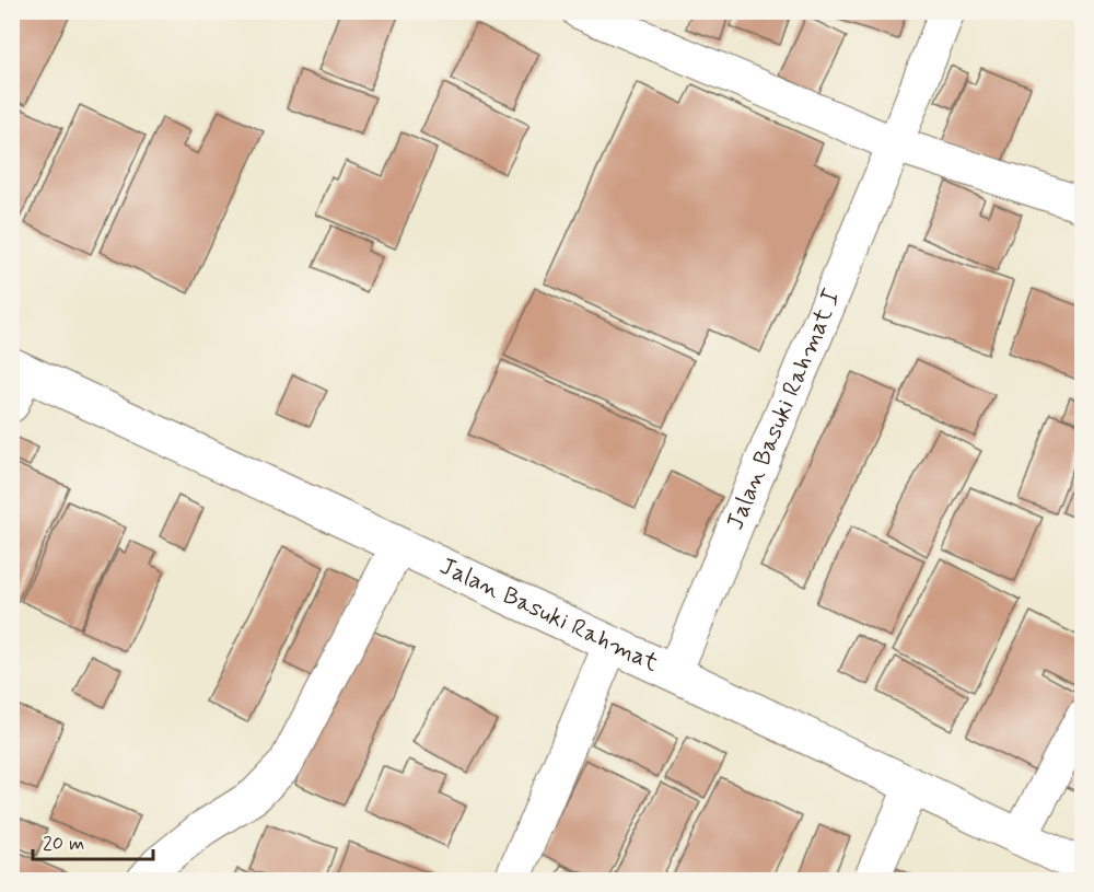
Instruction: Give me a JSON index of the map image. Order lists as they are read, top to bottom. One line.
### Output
{"streets":{"highway":["Jalan Basuki Rahmat"],"street":["Jalan Basuki Rahmat I"]},"crossings":[["Jalan Basuki Rahmat I","Jalan Basuki Rahmat"]],"scale_bar":"20 m"}
